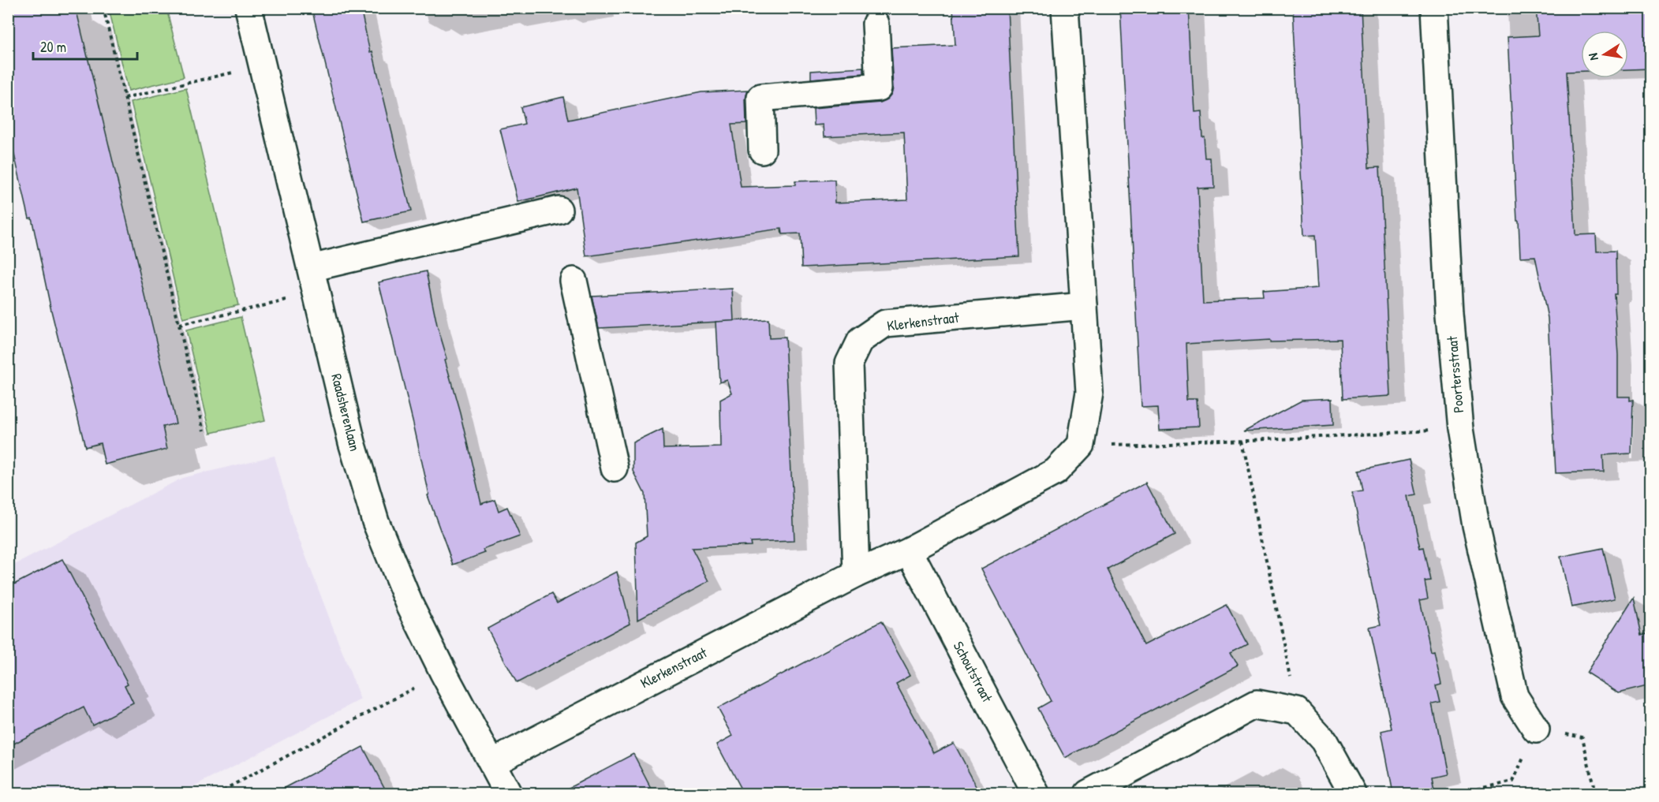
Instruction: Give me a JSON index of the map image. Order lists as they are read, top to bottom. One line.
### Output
{"streets":{"street":["Klerkenstraat","Poortersstraat","Raadsherenlaan","Schoutstraat"]},"crossings":[["Klerkenstraat","Raadsherenlaan"],["Klerkenstraat","Schoutstraat"]],"scale_bar":"20 m","north":"left"}
